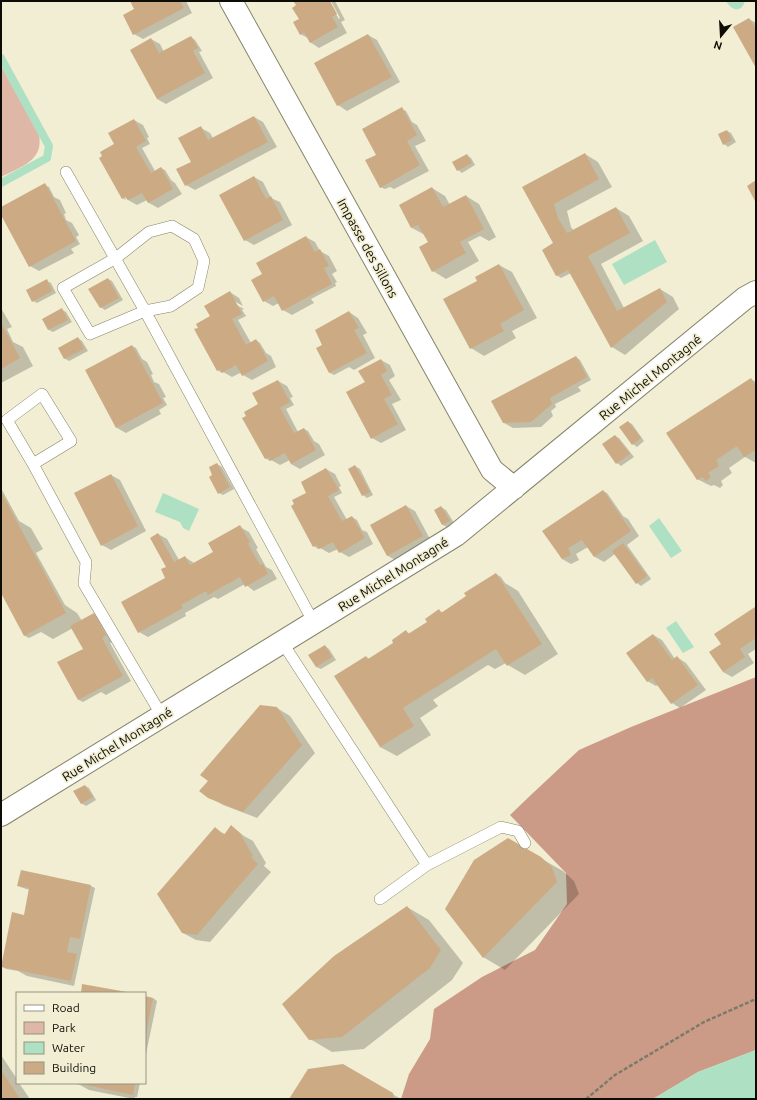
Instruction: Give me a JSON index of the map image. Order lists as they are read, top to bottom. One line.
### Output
{"streets":{"street":["Impasse des Sillons","Rue Michel Montagné"]},"crossings":[["Impasse des Sillons","Rue Michel Montagné"]],"legend":["Road","Park","Water","Building"],"north":"bottom"}
